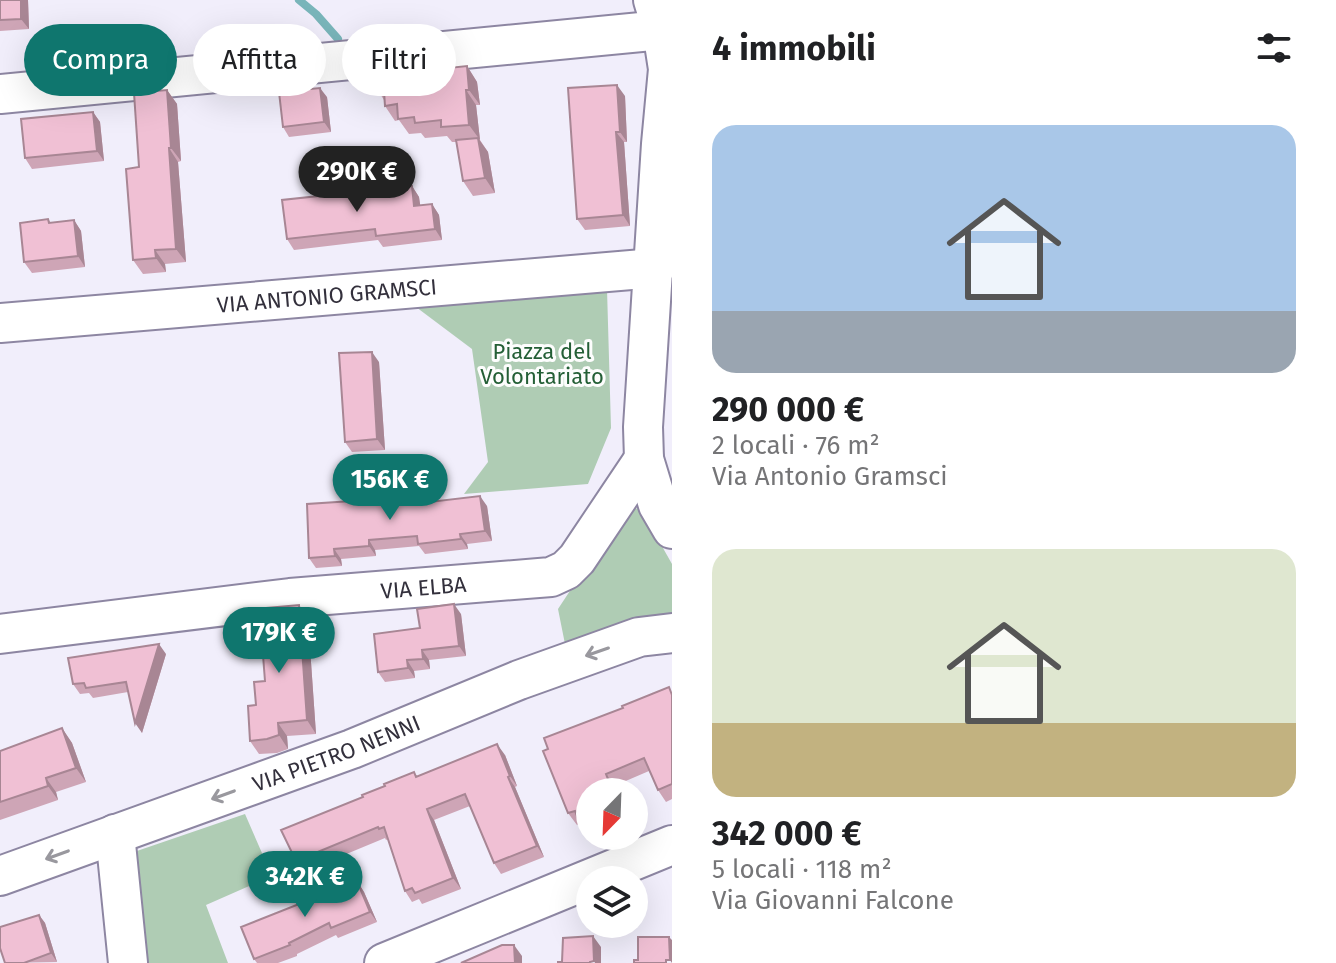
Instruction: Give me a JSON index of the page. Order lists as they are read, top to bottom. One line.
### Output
{"streets":{"street":["VIA ANTONIO GRAMSCI","VIA ELBA","VIA PIETRO NENNI"]},"parks":["Piazza del Volontariato"],"north":"bottom left","page":{"heading":"4 immobili","chip":["Compra","Affitta","Filtri"],"list":[{"name":"290 000 €","note":"2 locali · 76 m² · Via Antonio Gramsci"},{"name":"342 000 €","note":"5 locali · 118 m² · Via Giovanni Falcone"}],"price":["290K €","156K €","179K €","342K €"]}}
